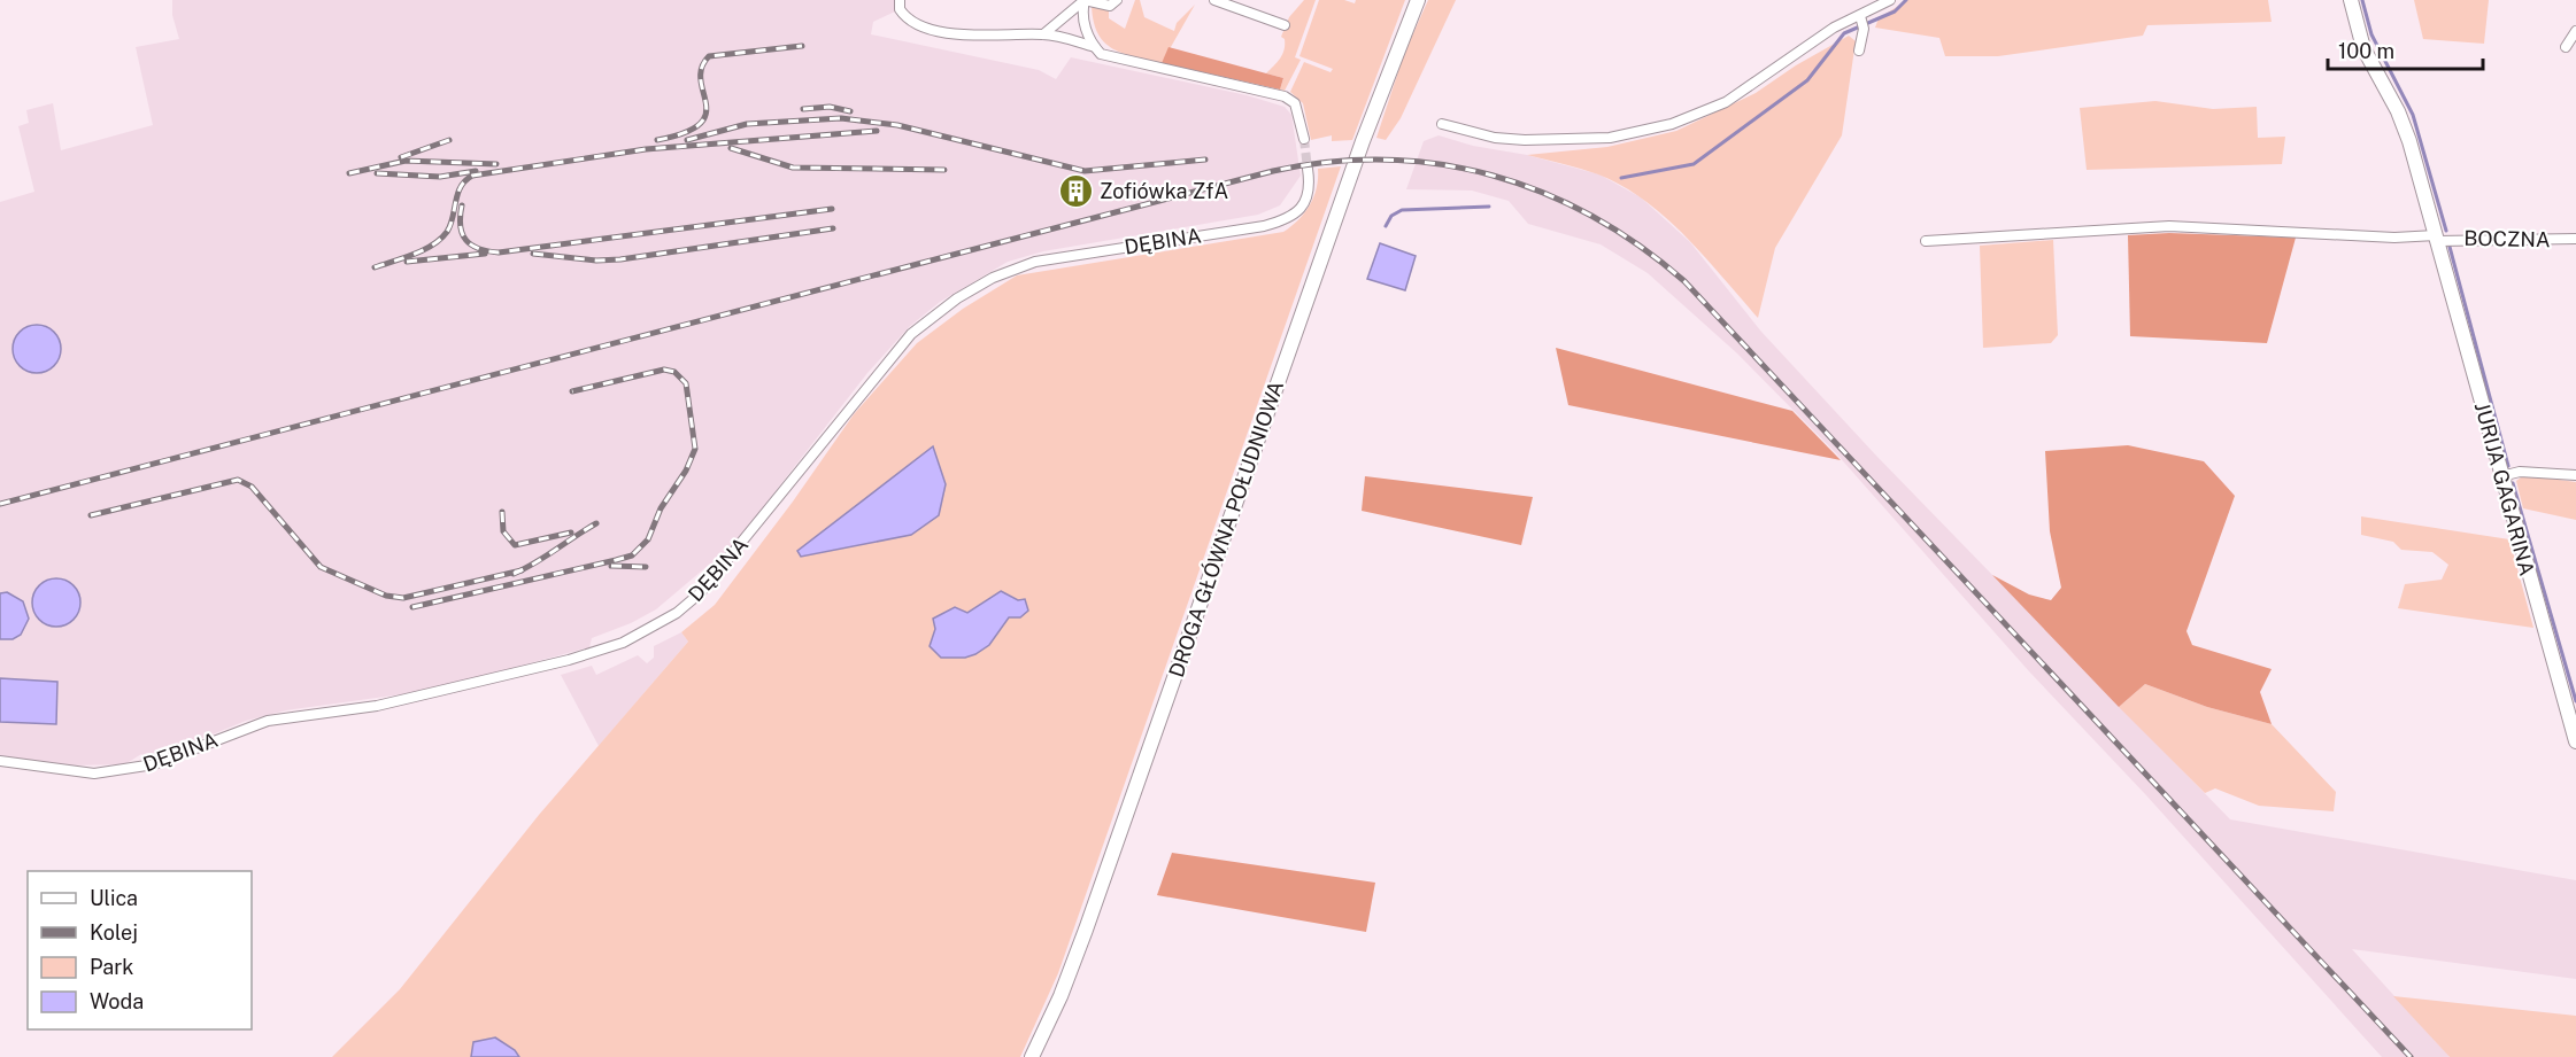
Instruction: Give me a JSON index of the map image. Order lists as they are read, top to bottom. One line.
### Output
{"streets":{"main road":["JURIJA GAGARINA","DROGA GŁÓWNA POŁUDNIOWA"],"street":["BOCZNA","DĘBINA"]},"crossings":[["BOCZNA","JURIJA GAGARINA"]],"places":{"building":["Zofiówka ZfA"]},"legend":["Ulica","Kolej","Park","Woda"],"scale_bar":"100 m"}
